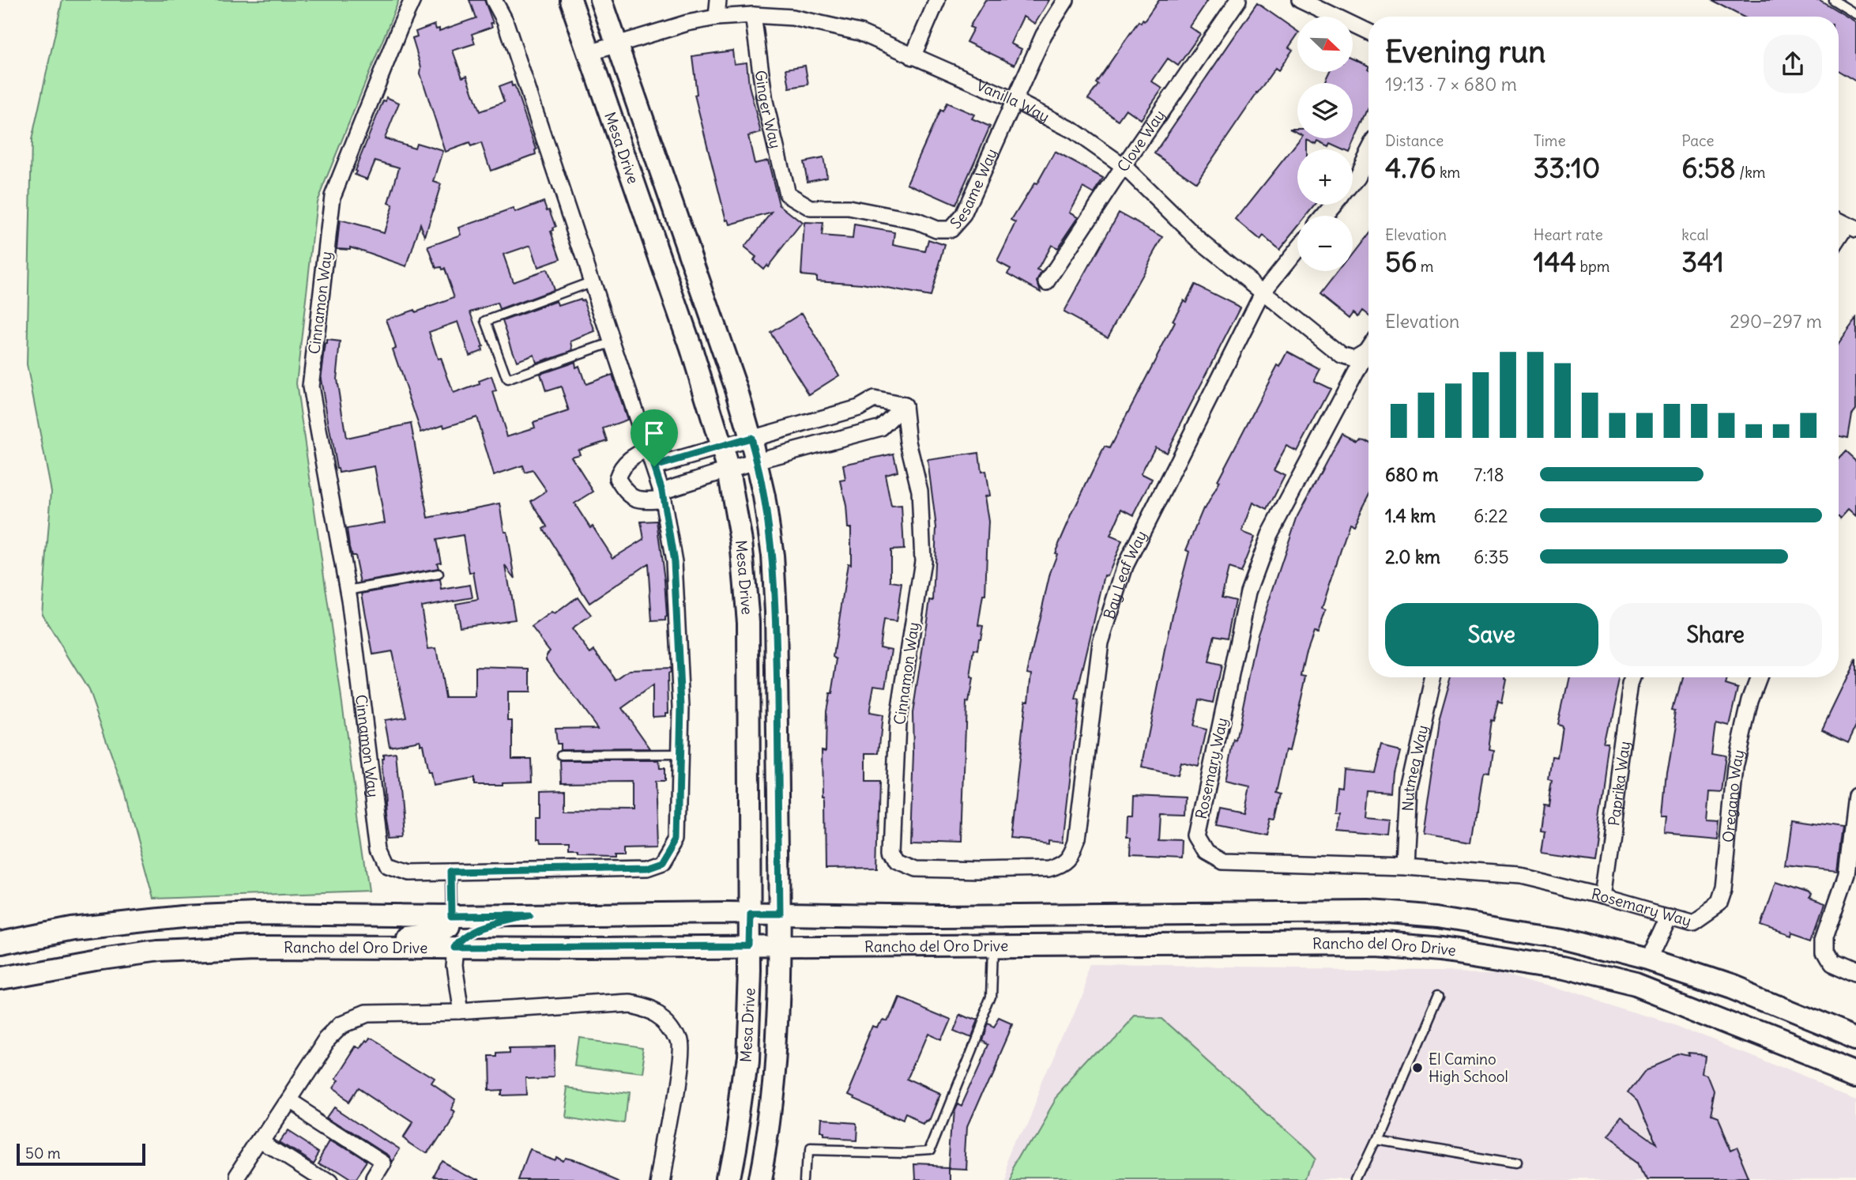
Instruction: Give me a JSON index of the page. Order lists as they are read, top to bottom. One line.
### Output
{"streets":{"main road":["Mesa Drive","Rancho del Oro Drive"],"street":["Vanilla Way","Ginger Way","Clove Way","Sesame Way","Cinnamon Way","Bay Leaf Way","Rosemary Way","Nutmeg Way","Paprika Way","Oregano Way"]},"crossings":[["Vanilla Way","Ginger Way"],["Vanilla Way","Clove Way"],["Vanilla Way","Mesa Drive"],["Vanilla Way","Sesame Way"],["Vanilla Way","Bay Leaf Way"],["Vanilla Way","Rosemary Way"],["Ginger Way","Sesame Way"],["Mesa Drive","Rancho del Oro Drive"],["Cinnamon Way","Bay Leaf Way"],["Rosemary Way","Nutmeg Way"],["Rosemary Way","Paprika Way"],["Rosemary Way","Oregano Way"]],"places":["El Camino High School"],"scale_bar":"50 m","north":"bottom right","page":{"map_buttons":["+","−"],"heading":["Evening run","19:13 · 7 × 680 m"],"stats":[["Distance","4.76 km"],["Time","33:10"],["Pace","6:58 /km"],["Elevation","56 m"],["Heart rate","144 bpm"],["kcal","341"]],"chart":["Elevation","290–297 m"],"list":[{"name":"680 m","note":"7:18"},{"name":"1.4 km","note":"6:22"},{"name":"2.0 km","note":"6:35"}],"buttons":["Save","Share"],"scale":"50 m"}}
